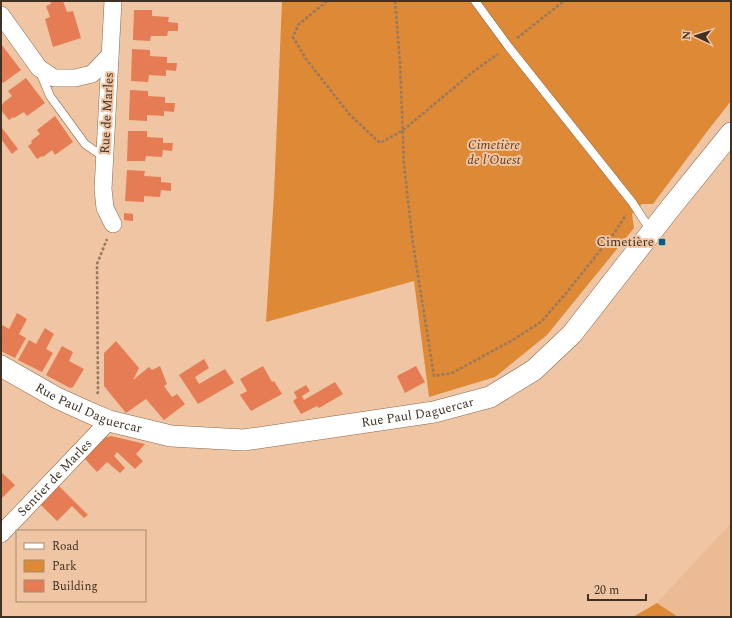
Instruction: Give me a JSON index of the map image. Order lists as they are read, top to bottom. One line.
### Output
{"streets":{"street":["Rue de Marles","Rue Paul Daguercar","Sentier de Marles"]},"crossings":[["Rue Paul Daguercar","Sentier de Marles"]],"parks":["Cimetière de l'Ouest"],"places":{"transit":["Cimetière"]},"legend":["Road","Park","Building"],"scale_bar":"20 m","north":"left"}
